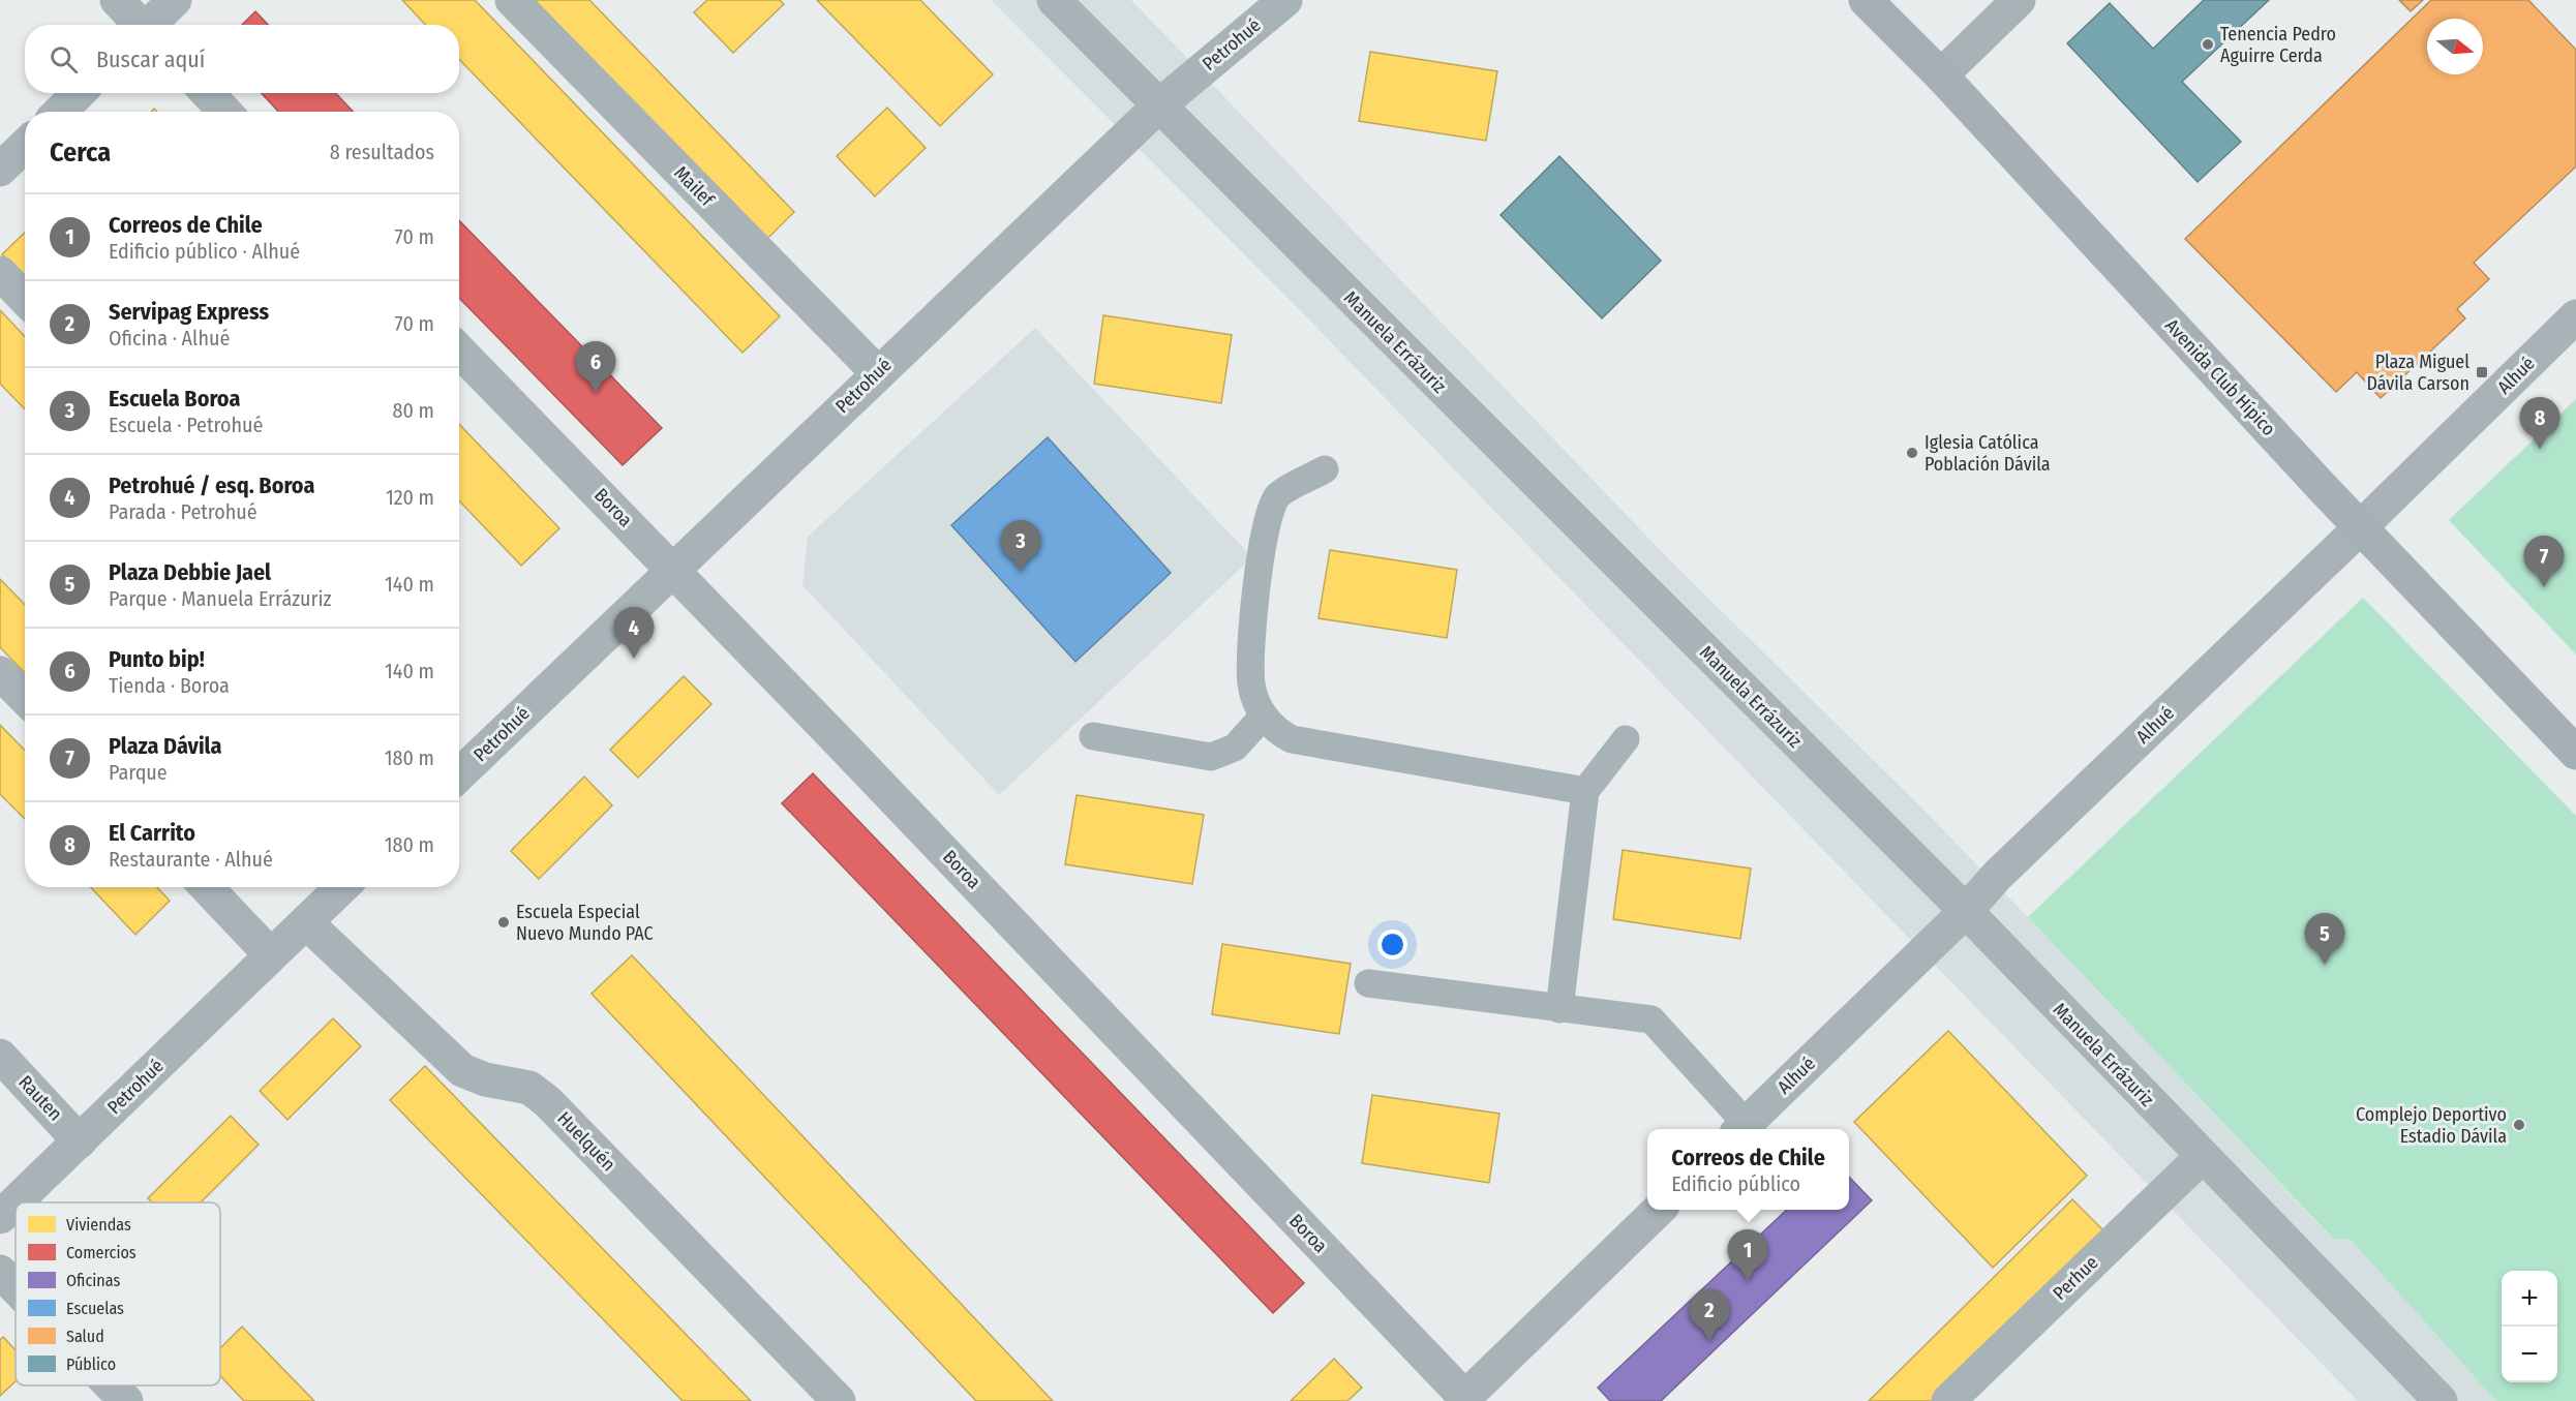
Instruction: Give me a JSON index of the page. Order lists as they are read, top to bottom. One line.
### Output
{"streets":{"street":["Petrohué","Mailef","Manuela Errázuriz","Alhué","Avenida Club Hípico","Boroa","Rauten","Huelquén","Perhue"]},"crossings":[["Petrohué","Mailef"],["Petrohué","Manuela Errázuriz"],["Petrohué","Boroa"],["Petrohué","Rauten"],["Petrohué","Huelquén"],["Manuela Errázuriz","Alhué"],["Manuela Errázuriz","Perhue"],["Alhué","Avenida Club Hípico"]],"places":{"other":["Tenencia Pedro Aguirre Cerda","Iglesia Católica Población Dávila","Escuela Especial Nuevo Mundo PAC","Complejo Deportivo Estadio Dávila"],"transit":["Plaza Miguel Dávila Carson"]},"legend":["Viviendas","Comercios","Oficinas","Escuelas","Salud","Público"],"north":"right","page":{"search":"Buscar aquí","heading":["Cerca","8 resultados"],"list":[{"mark":"1","name":"Correos de Chile","note":"Edificio público · Alhué","value":"70 m"},{"mark":"2","name":"Servipag Express","note":"Oficina · Alhué","value":"70 m"},{"mark":"3","name":"Escuela Boroa","note":"Escuela · Petrohué","value":"80 m"},{"mark":"4","name":"Petrohué / esq. Boroa","note":"Parada · Petrohué","value":"120 m"},{"mark":"5","name":"Plaza Debbie Jael","note":"Parque · Manuela Errázuriz","value":"140 m"},{"mark":"6","name":"Punto bip!","note":"Tienda · Boroa","value":"140 m"},{"mark":"7","name":"Plaza Dávila","note":"Parque","value":"180 m"},{"mark":"8","name":"El Carrito","note":"Restaurante · Alhué","value":"180 m"}],"pins":["6","8","3","7","4","5","1","2"],"popup":["Correos de Chile","Edificio público"],"map_buttons":["+","−"]}}
